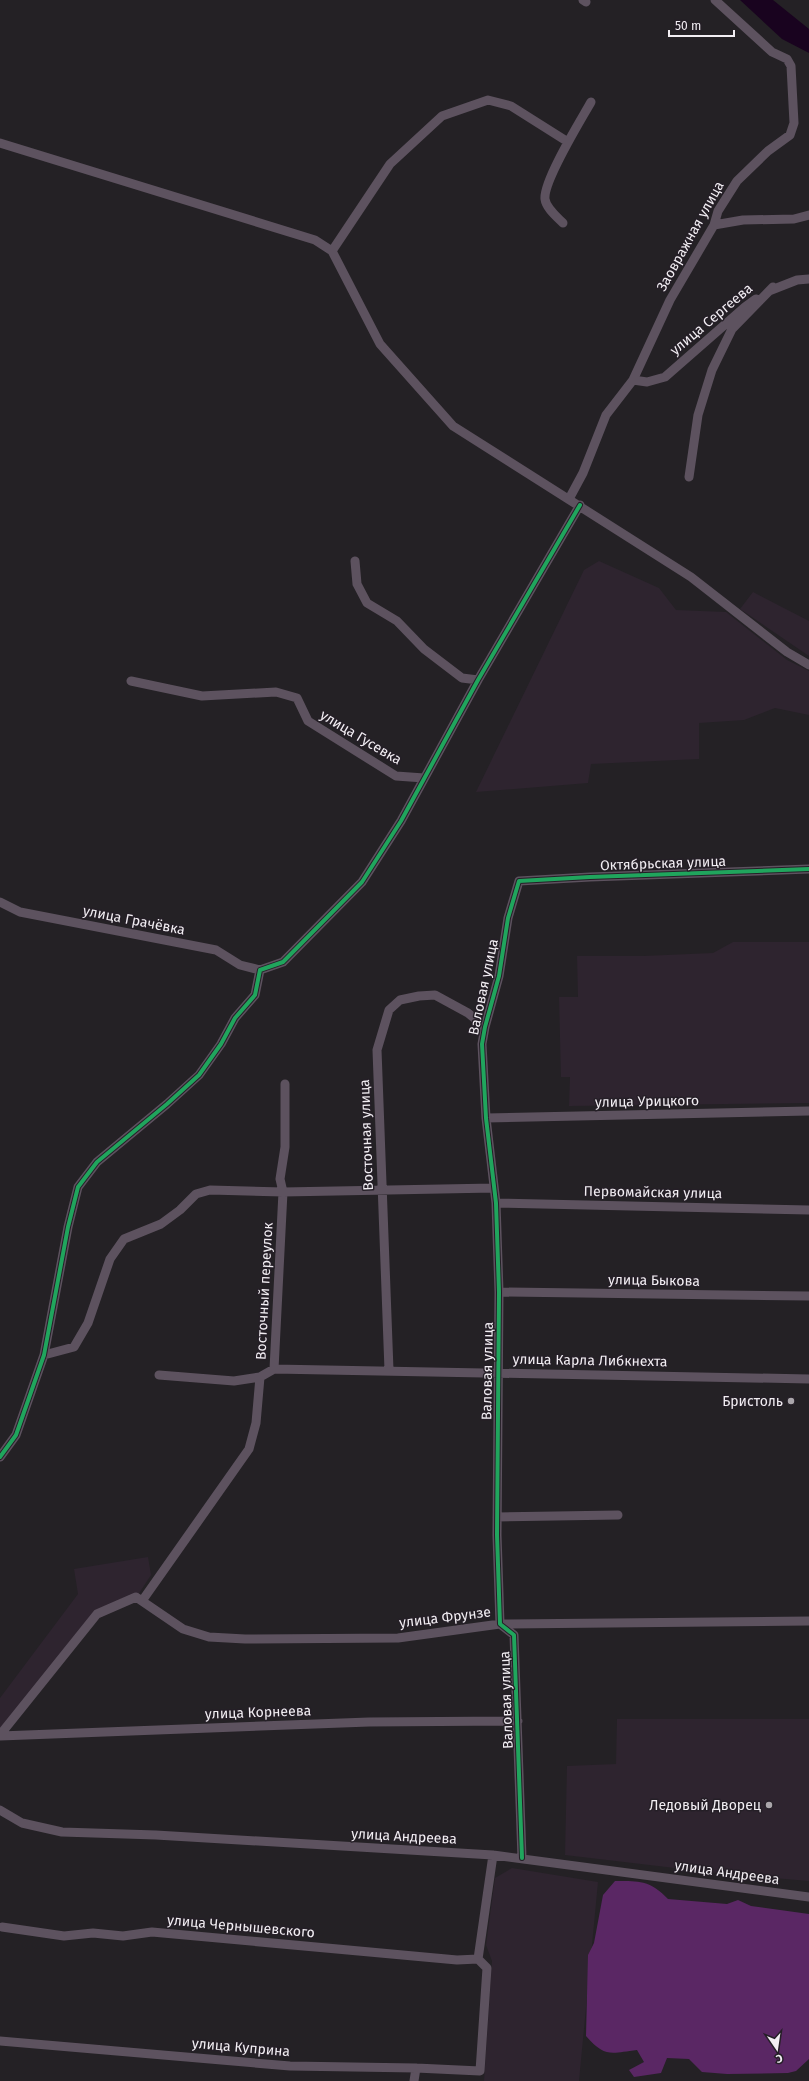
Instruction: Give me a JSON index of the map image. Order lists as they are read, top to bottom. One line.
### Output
{"streets":{"street":["Заовражная улица","улица Сергеева","улица Гусевка","Октябрьская улица","улица Грачёвка","Валовая улица","улица Урицкого","Восточная улица","Первомайская улица","улица Быкова","Восточный переулок","улица Карла Либкнехта","улица Фрунзе","улица Корнеева","улица Андреева","улица Чернышевского","улица Куприна"]},"crossings":[["Заовражная улица","улица Сергеева"],["Октябрьская улица","Валовая улица"],["Валовая улица","улица Урицкого"],["Валовая улица","Восточная улица"],["Валовая улица","Первомайская улица"],["Валовая улица","улица Быкова"],["Валовая улица","улица Карла Либкнехта"],["Валовая улица","улица Фрунзе"],["Валовая улица","улица Корнеева"],["Валовая улица","улица Андреева"],["Восточная улица","улица Карла Либкнехта"],["Восточный переулок","улица Карла Либкнехта"],["Восточный переулок","улица Фрунзе"],["улица Чернышевского","улица Куприна"]],"places":["Бристоль","Ледовый Дворец"],"scale_bar":"50 m","north":"bottom"}
